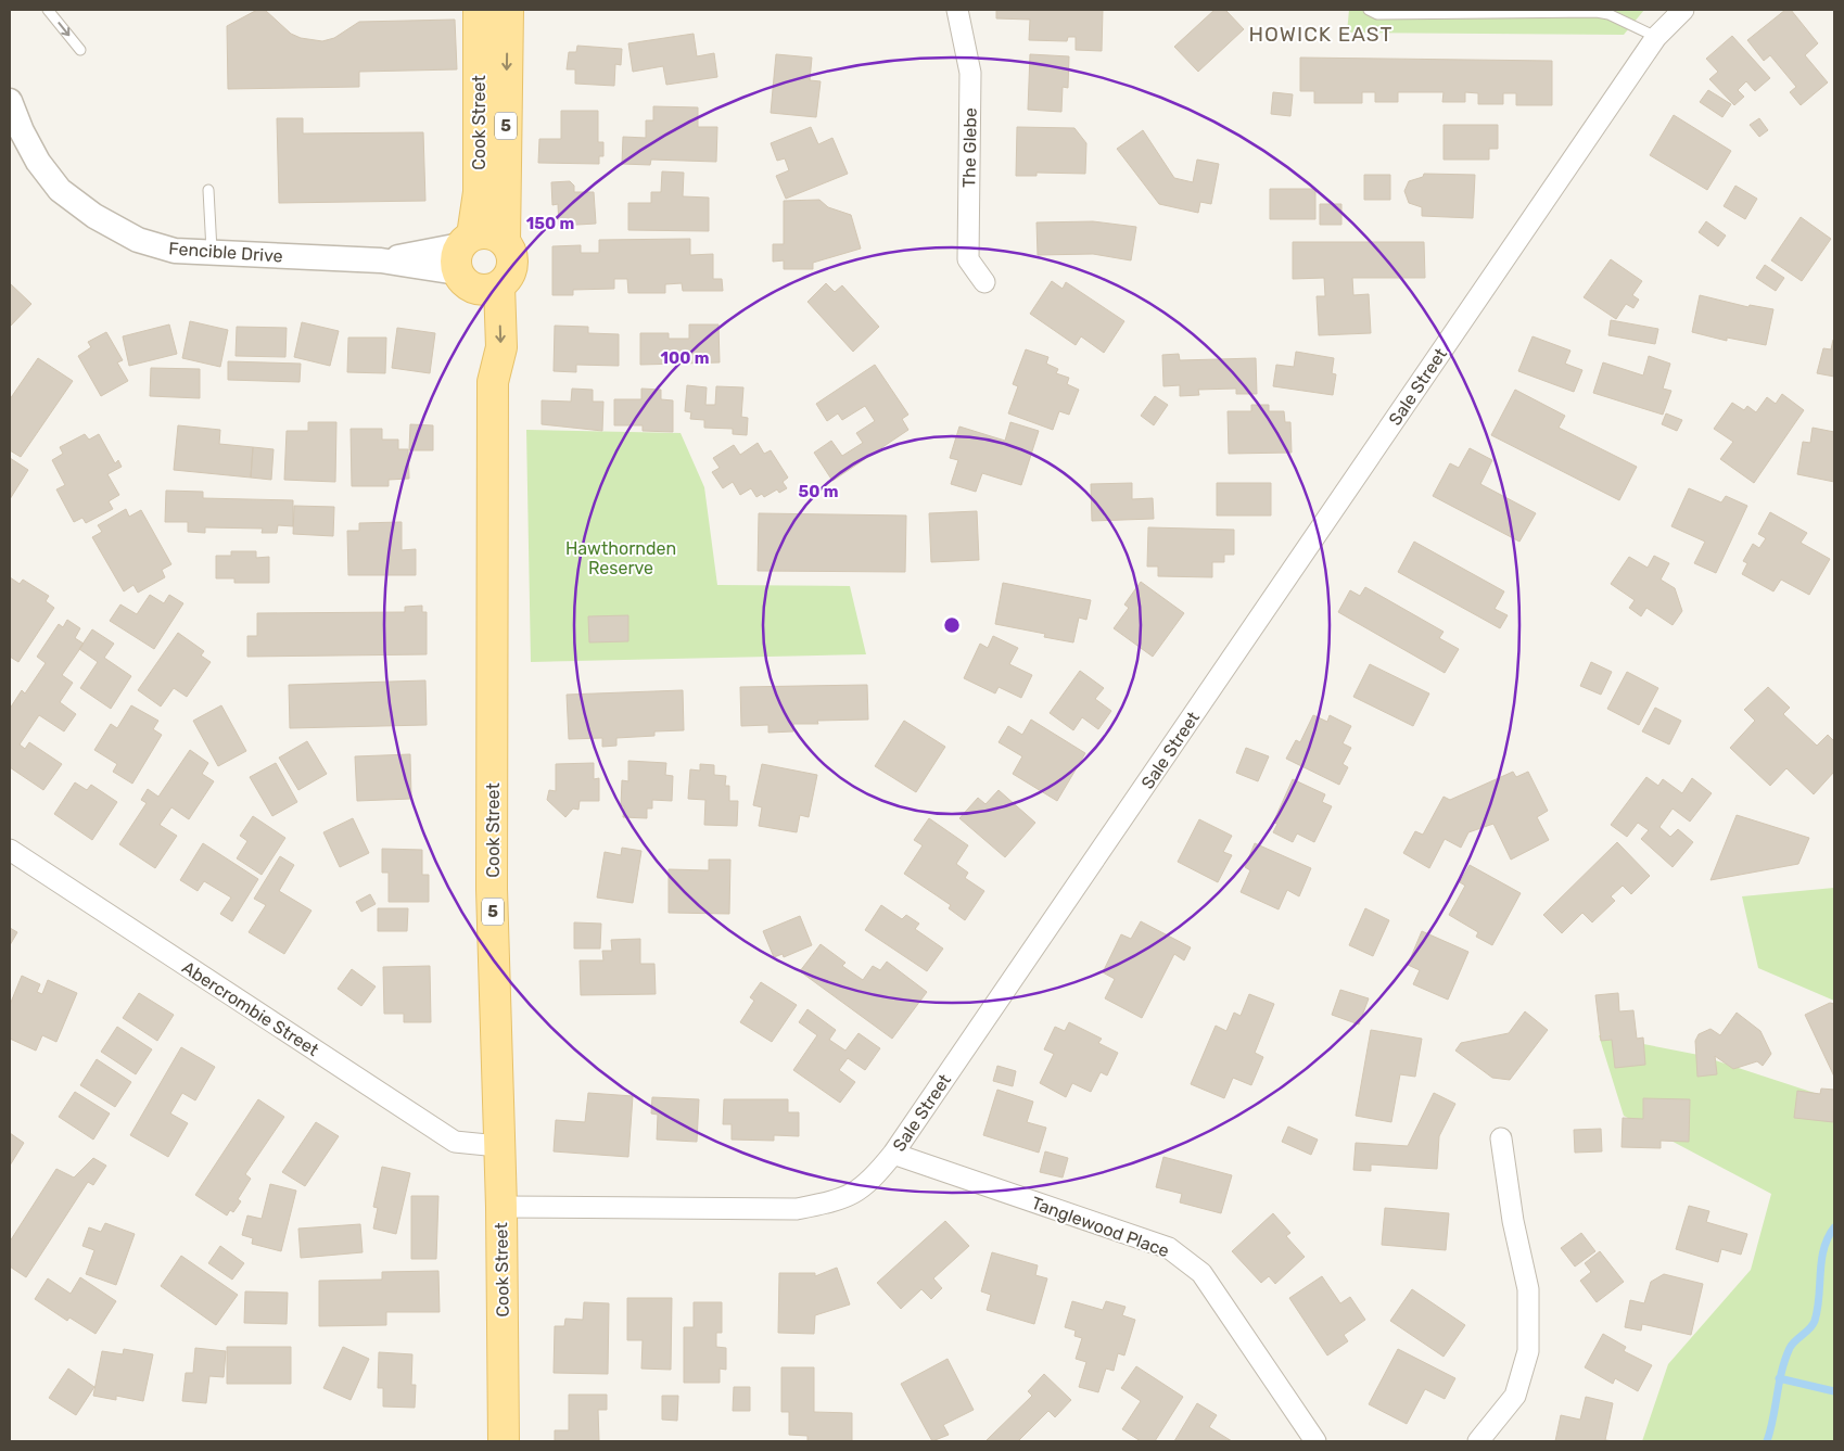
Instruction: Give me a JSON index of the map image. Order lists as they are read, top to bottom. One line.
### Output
{"streets":{"main road":["Cook Street","5"],"street":["The Glebe","Fencible Drive","Sale Street","Abercrombie Street","Tanglewood Place"]},"crossings":[["Cook Street","5"],["Cook Street","Fencible Drive"],["Cook Street","Sale Street"],["Cook Street","Abercrombie Street"],["5","Fencible Drive"],["Sale Street","Tanglewood Place"]],"districts":["HOWICK EAST"],"parks":["Hawthornden Reserve"],"rings":["150 m","100 m","50 m"]}
